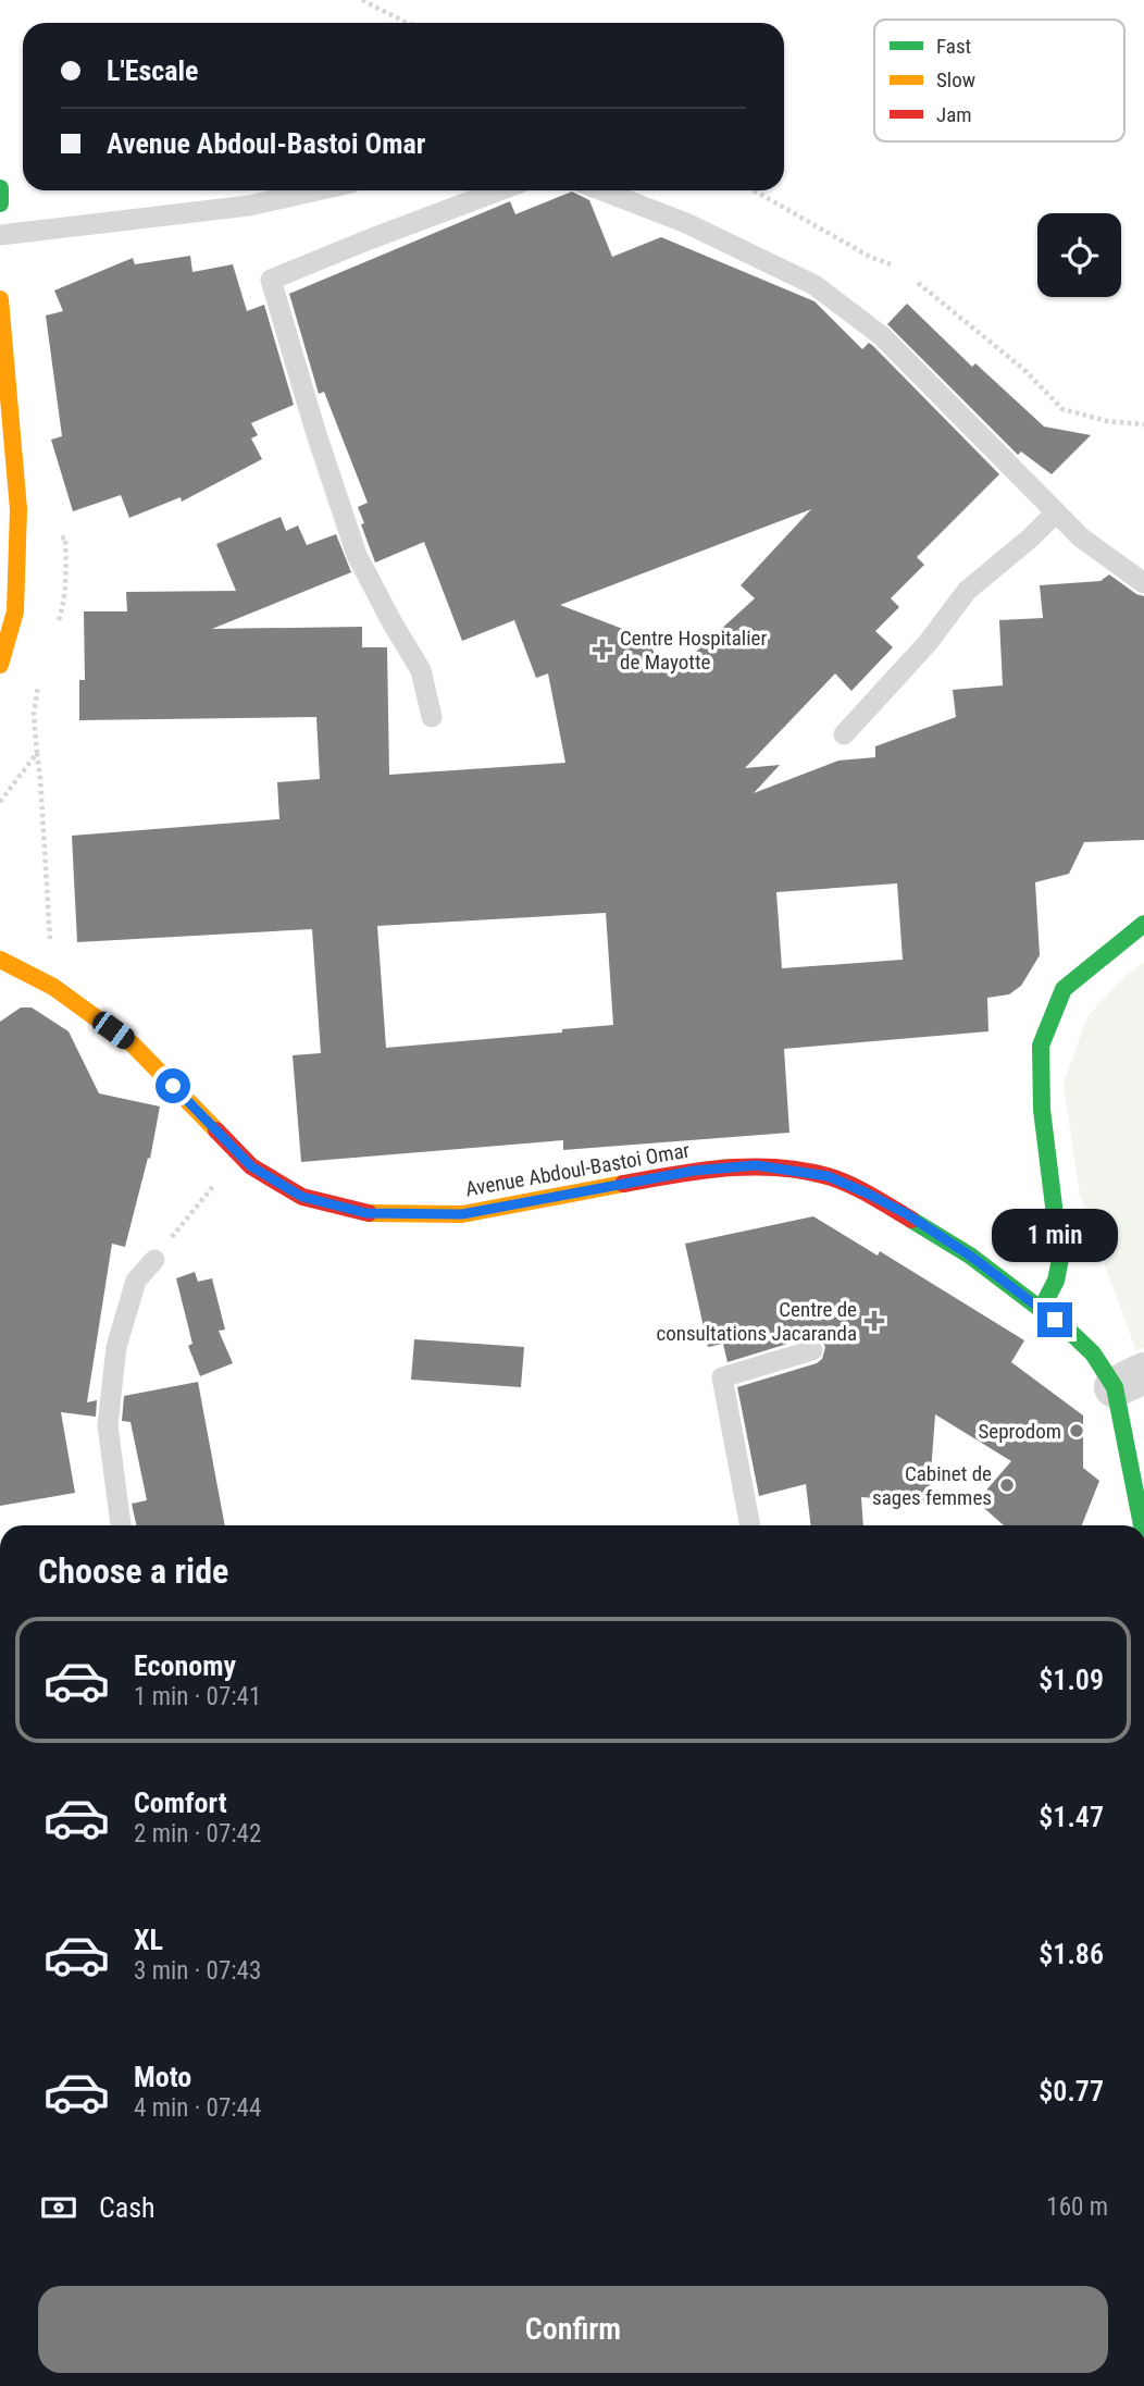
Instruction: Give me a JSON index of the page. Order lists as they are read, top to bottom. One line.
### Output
{"streets":{"street":["Avenue Abdoul-Bastoi Omar"]},"places":{"health":["Centre Hospitalier de Mayotte","Centre de consultations Jacaranda"],"other":["Seprodom","Cabinet de sages femmes"]},"legend":["Fast","Slow","Jam"],"page":{"banner":["L'Escale","Avenue Abdoul-Bastoi Omar"],"bubble":"1 min","heading":"Choose a ride","list":[{"name":"Economy","note":"1 min · 07:41","value":"$1.09"},{"name":"Comfort","note":"2 min · 07:42","value":"$1.47"},{"name":"XL","note":"3 min · 07:43","value":"$1.86"},{"name":"Moto","note":"4 min · 07:44","value":"$0.77"}],"pay":["Cash","160 m"],"buttons":"Confirm"}}
